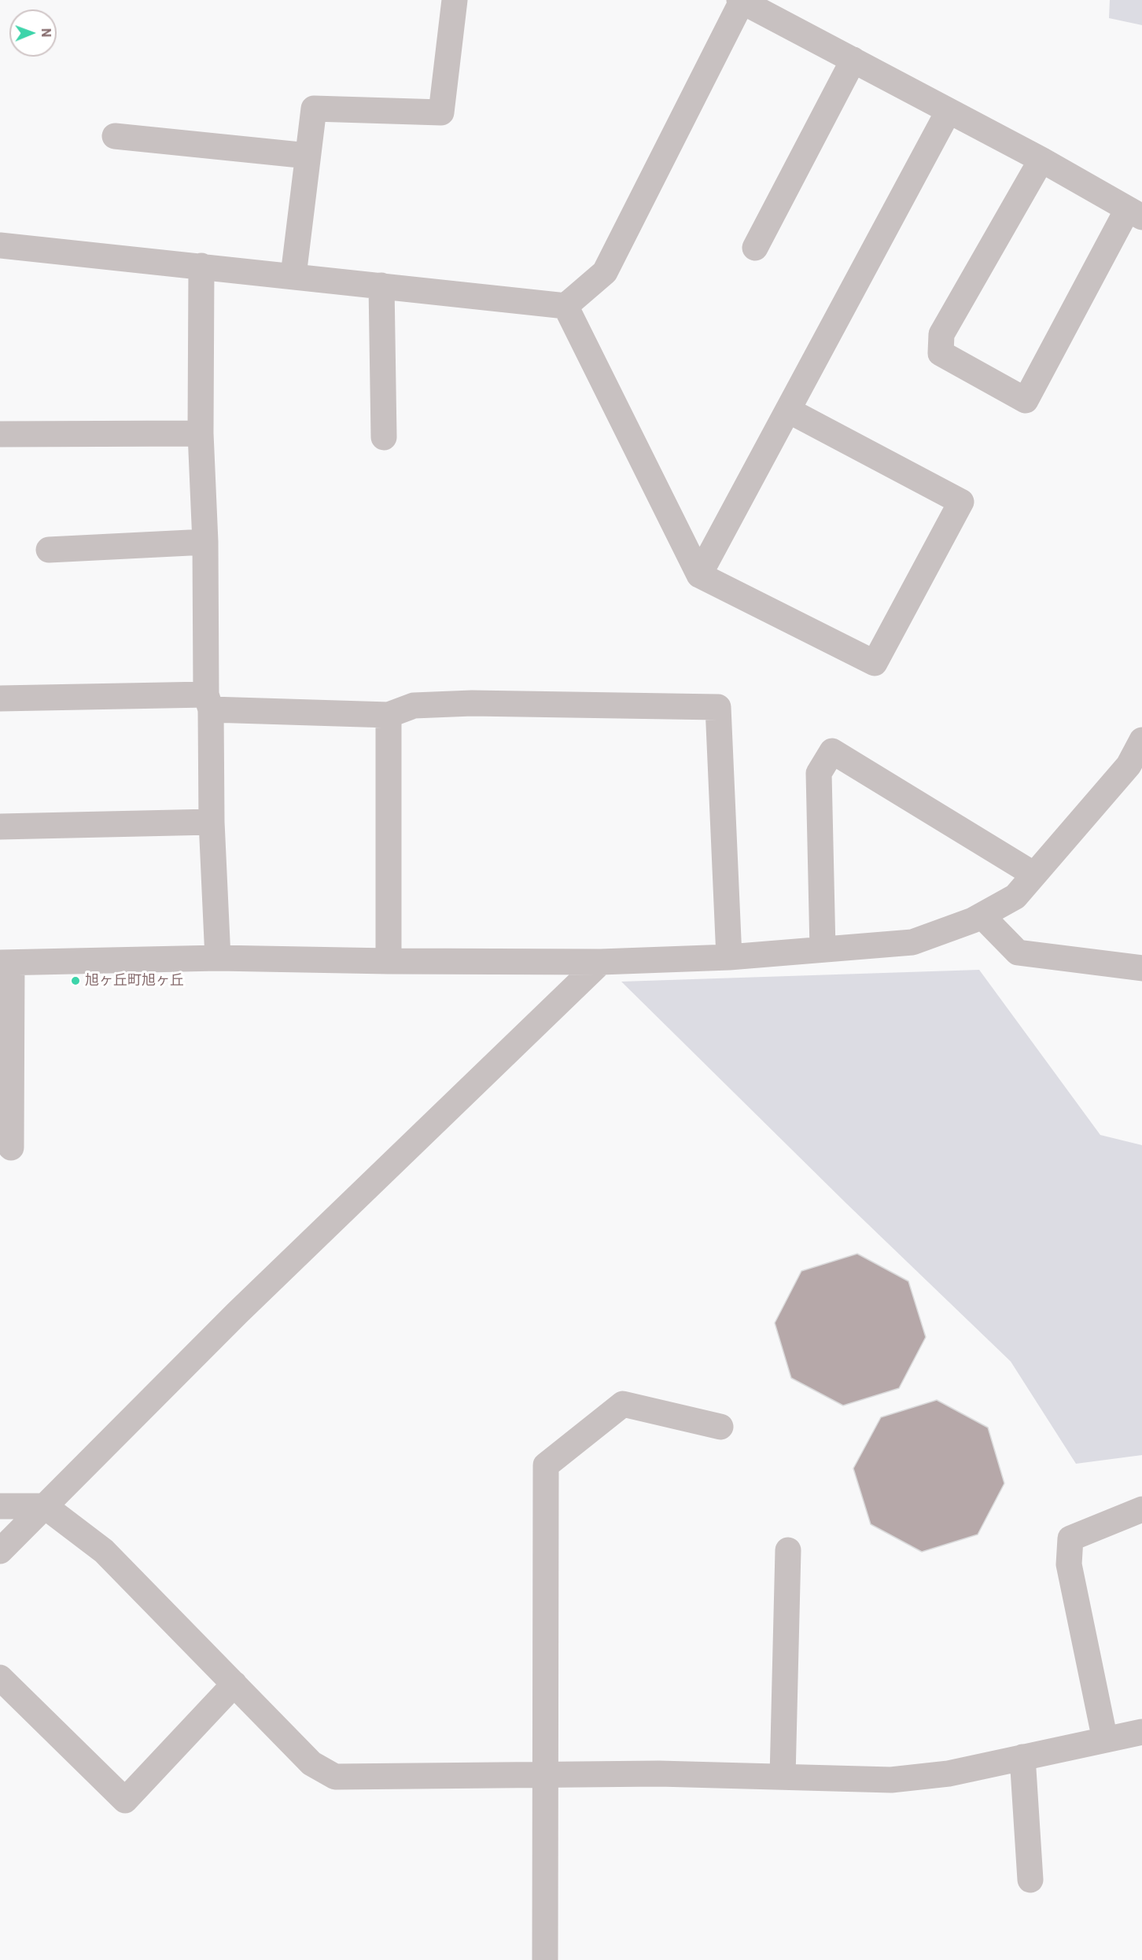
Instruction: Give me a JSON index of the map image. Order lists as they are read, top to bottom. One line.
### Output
{"places":["旭ヶ丘町旭ヶ丘"],"north":"right"}
